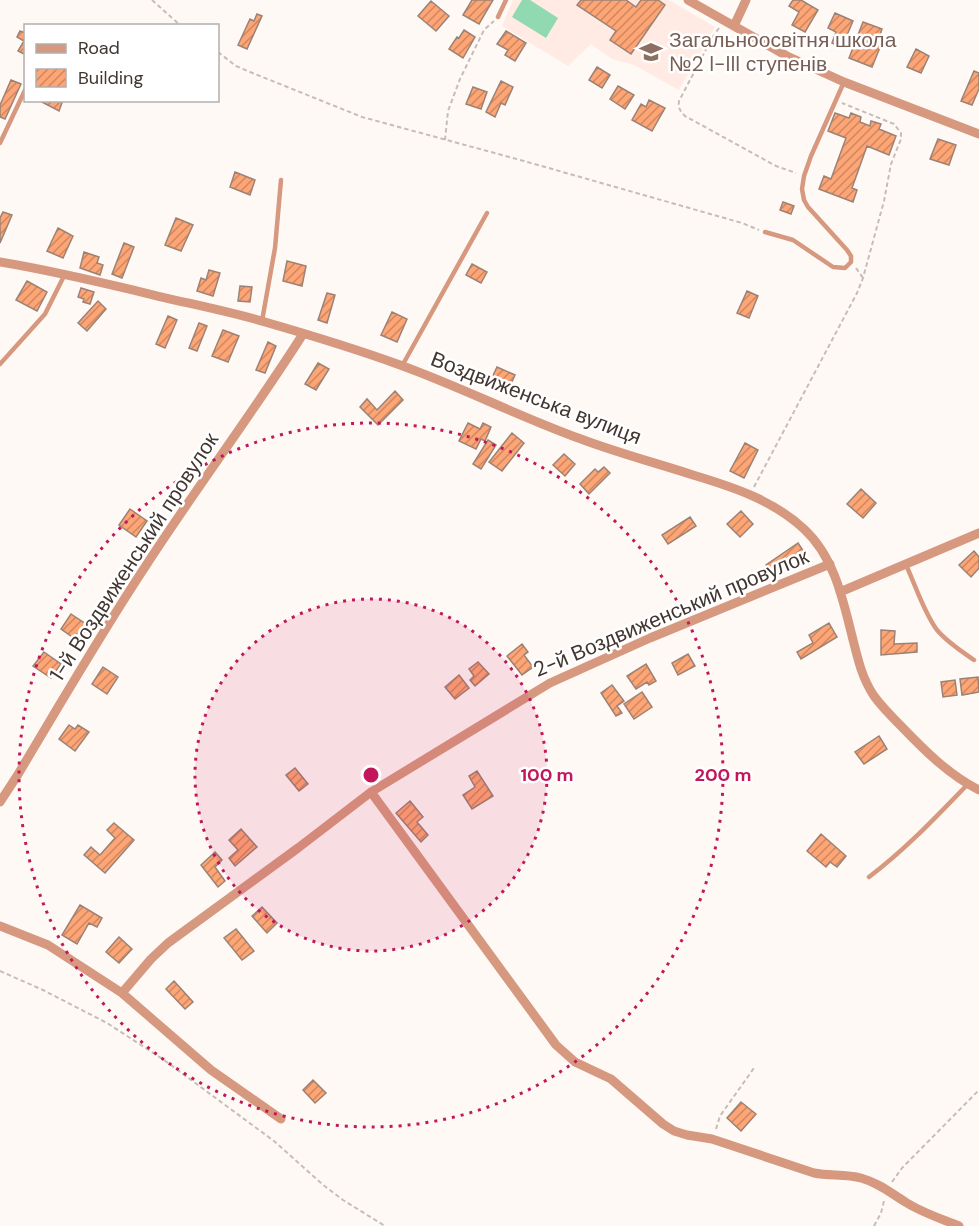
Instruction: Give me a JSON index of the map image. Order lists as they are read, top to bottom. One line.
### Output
{"streets":{"street":["Воздвиженська вулиця","1-й Воздвиженський провулок","2-й Воздвиженський провулок"]},"crossings":[["Воздвиженська вулиця","1-й Воздвиженський провулок"],["Воздвиженська вулиця","2-й Воздвиженський провулок"]],"places":{"school or university":["Загальноосвітня школа №2 I-III ступенів"]},"legend":["Road","Building"],"rings":["100 m","200 m"]}
